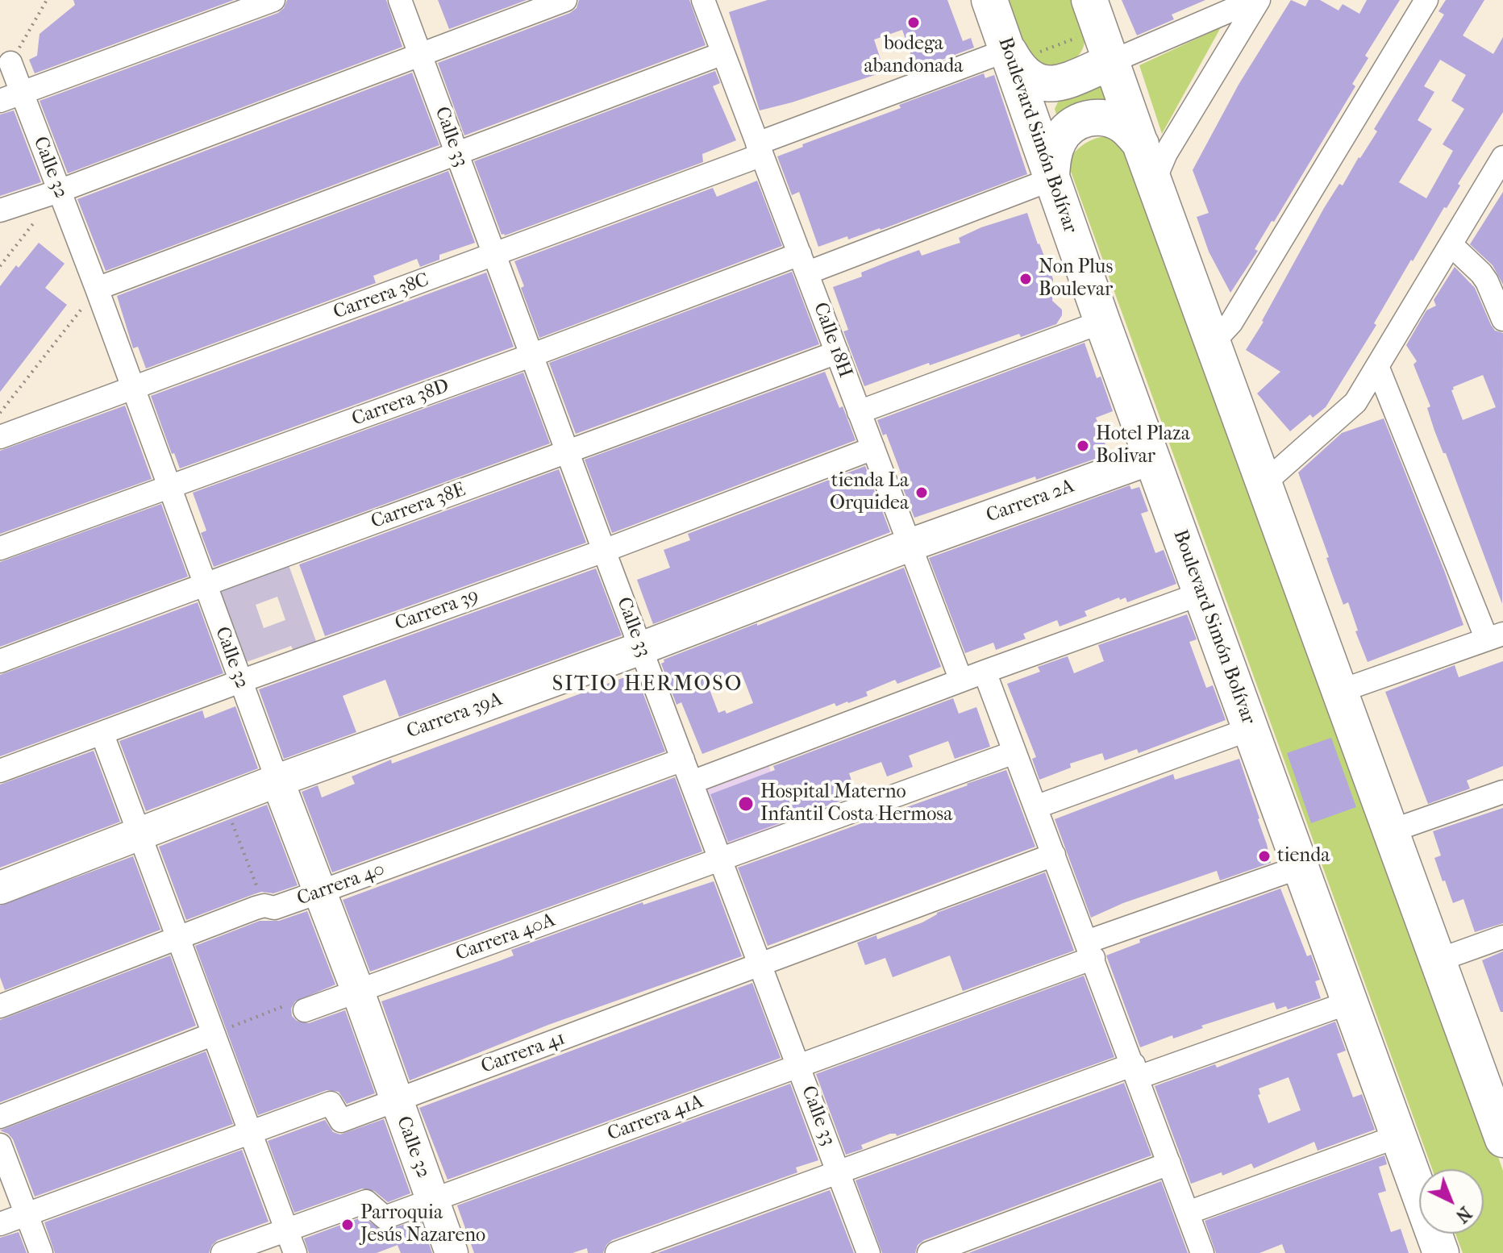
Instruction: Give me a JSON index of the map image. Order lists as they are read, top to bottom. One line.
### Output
{"streets":{"highway":["Boulevard Simón Bolívar"],"street":["Calle 33","Calle 32","Carrera 38C","Calle 18H","Carrera 38D","Carrera 2A","Carrera 38E","Carrera 39","Carrera 39A","Carrera 40","Carrera 40A","Carrera 41","Carrera 41A"]},"crossings":[["Boulevard Simón Bolívar","Carrera 38C"],["Boulevard Simón Bolívar","Carrera 38D"],["Boulevard Simón Bolívar","Carrera 2A"],["Boulevard Simón Bolívar","Carrera 41A"],["Calle 33","Carrera 38C"],["Calle 33","Carrera 38D"],["Calle 33","Carrera 38E"],["Calle 33","Carrera 39"],["Calle 33","Carrera 39A"],["Calle 33","Carrera 40"],["Calle 33","Carrera 40A"],["Calle 33","Carrera 41"],["Calle 33","Carrera 41A"],["Calle 32","Carrera 38C"],["Calle 32","Carrera 38D"],["Calle 32","Carrera 38E"],["Calle 32","Carrera 39"],["Calle 32","Carrera 39A"],["Calle 32","Carrera 40"],["Calle 32","Carrera 40A"],["Calle 32","Carrera 41"],["Calle 32","Carrera 41A"],["Carrera 38C","Calle 18H"],["Calle 18H","Carrera 38D"],["Calle 18H","Carrera 2A"],["Calle 18H","Carrera 38E"],["Calle 18H","Carrera 39"],["Calle 18H","Carrera 39A"],["Carrera 2A","Carrera 39A"]],"districts":["SITIO HERMOSO"],"places":["bodega abandonada","Non Plus Boulevar","Hotel Plaza Bolivar","tienda La Orquidea","Hospital Materno Infantil Costa Hermosa","tienda","Parroquia Jesús Nazareno"],"north":"bottom right"}
